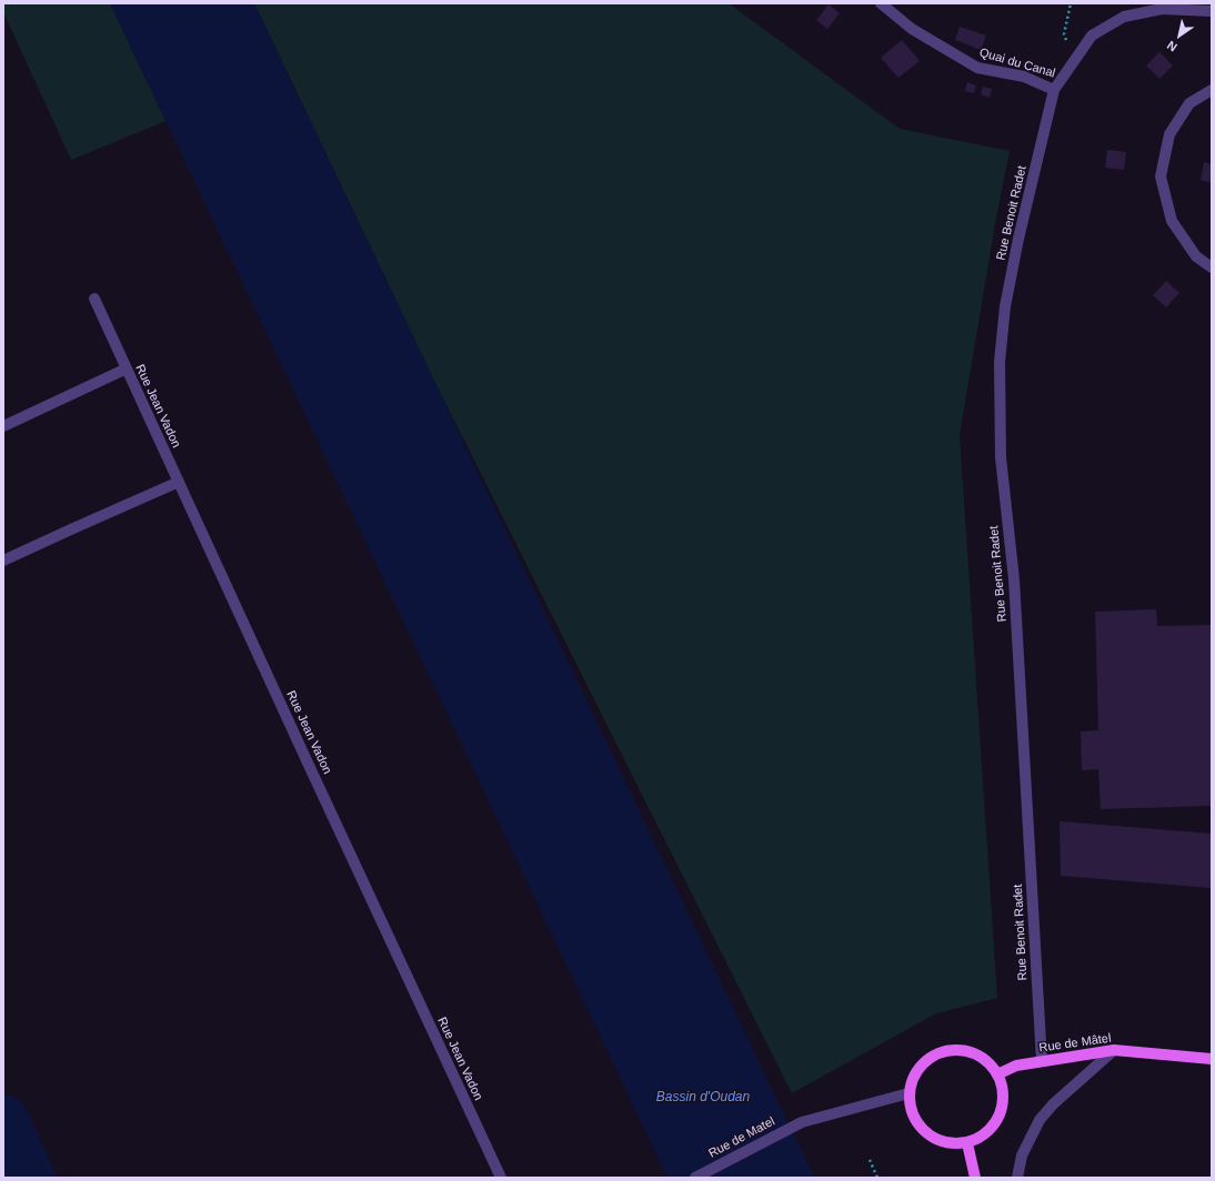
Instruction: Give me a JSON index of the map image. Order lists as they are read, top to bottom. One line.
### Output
{"streets":{"main road":["Rue de Mâtel"],"street":["Quai du Canal","Rue Benoit Radet","Rue Jean Vadon","Rue de Matel"]},"crossings":[["Quai du Canal","Rue Benoit Radet"],["Rue Benoit Radet","Rue de Mâtel"],["Rue de Mâtel","Rue de Matel"]],"water":["Bassin d'Oudan"],"north":"bottom left"}
